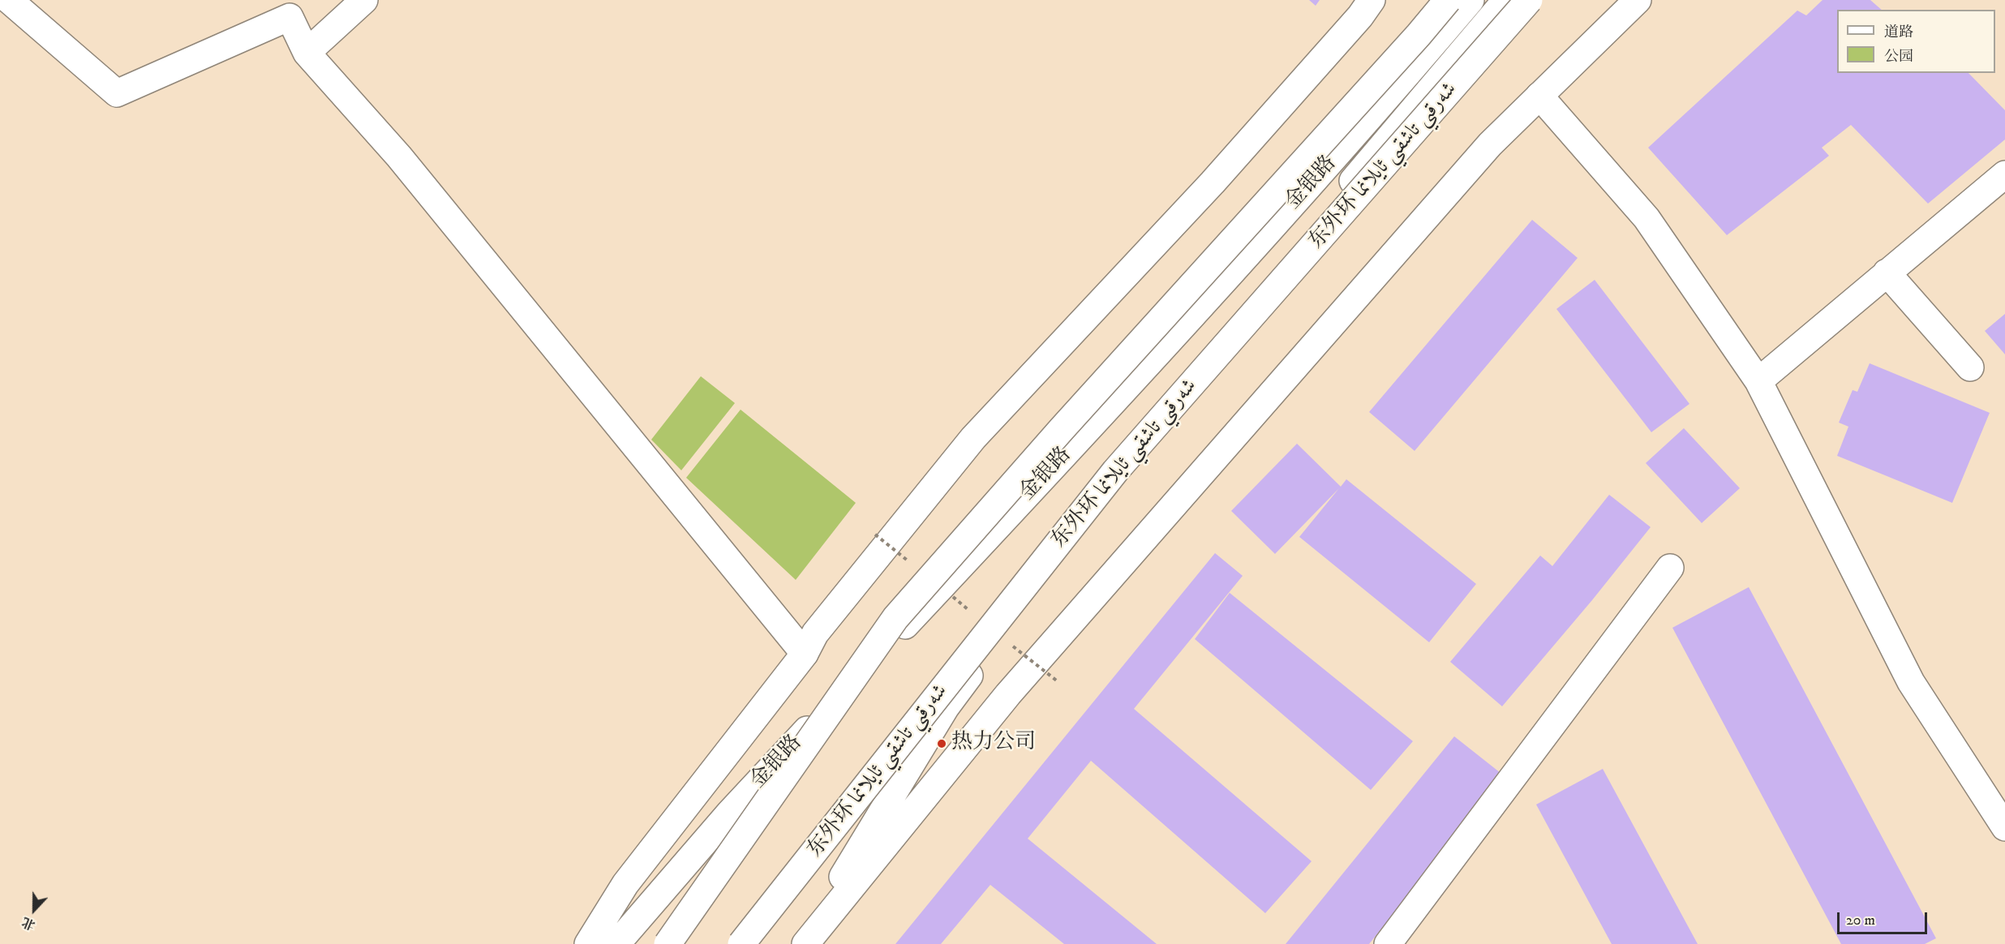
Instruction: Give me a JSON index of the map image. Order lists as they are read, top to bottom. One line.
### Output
{"streets":{"main road":["东外环 شەرقىي تاشقىي ئايلانما","金银路"]},"places":["热力公司"],"legend":["道路","公园"],"scale_bar":"20 m","north":"bottom"}
